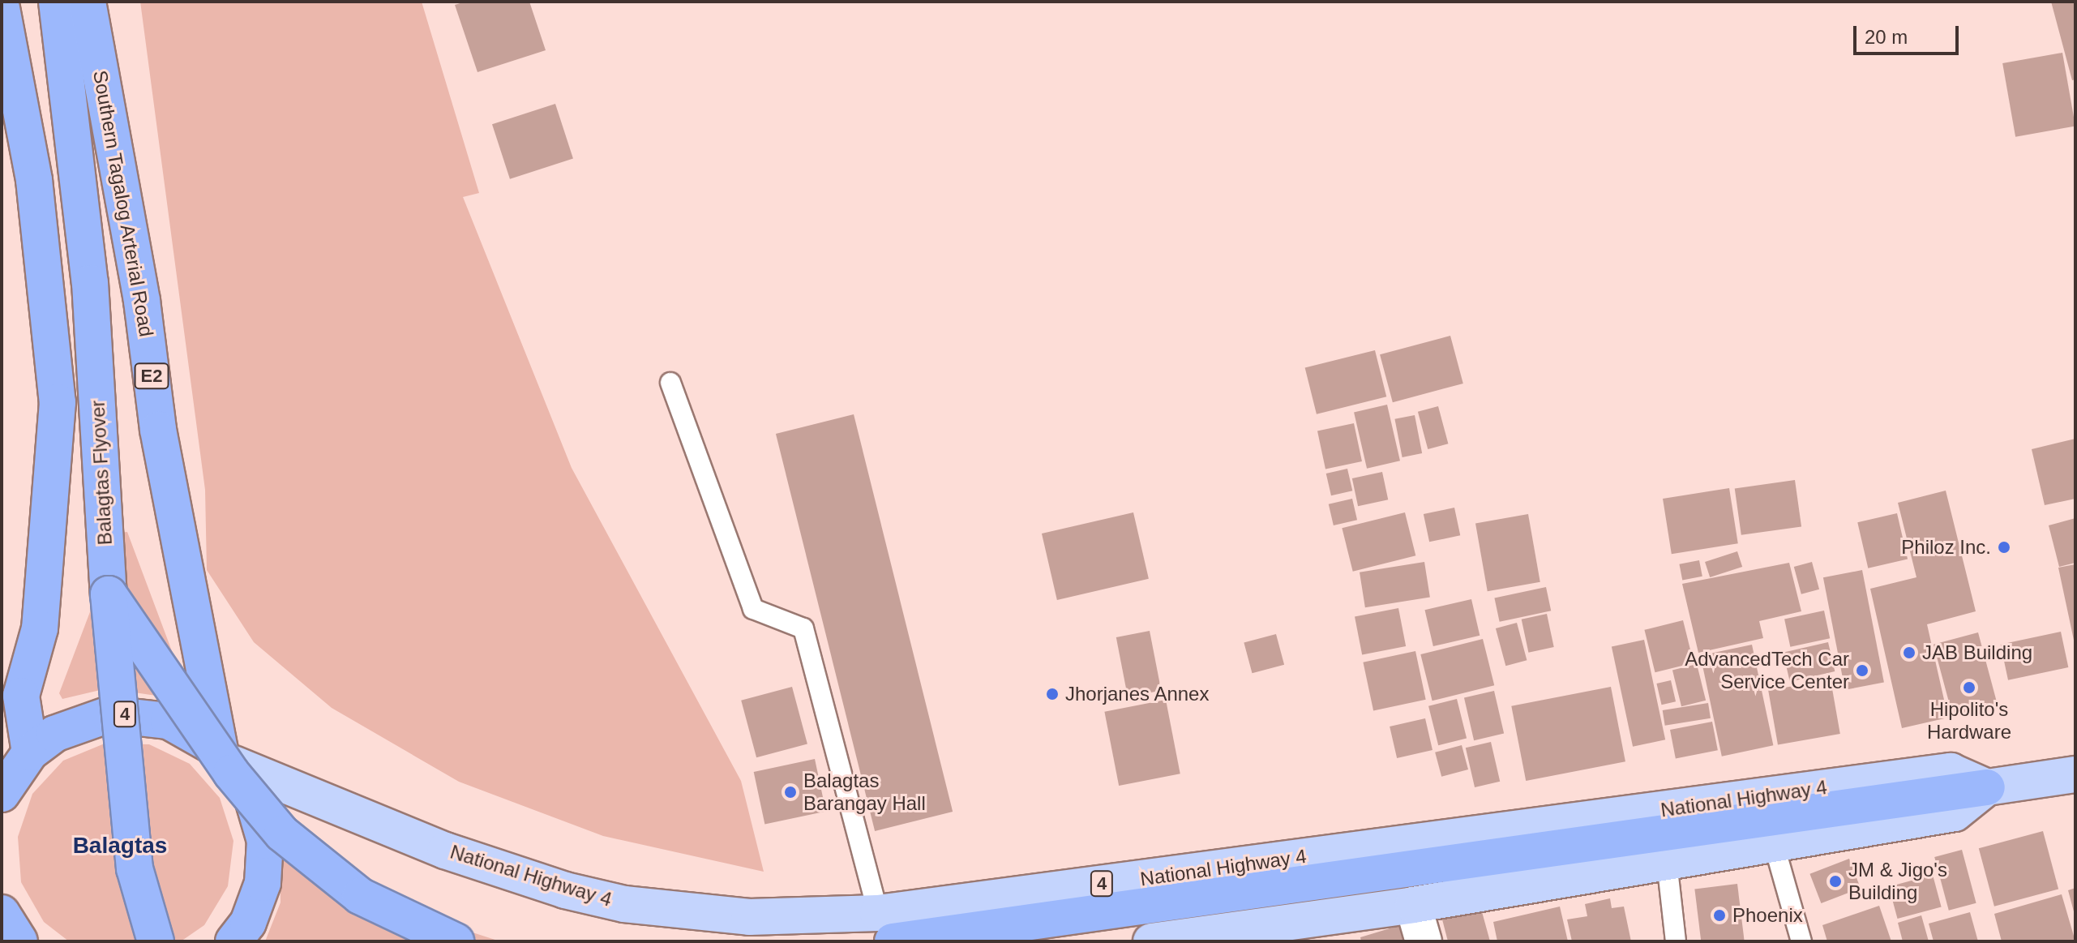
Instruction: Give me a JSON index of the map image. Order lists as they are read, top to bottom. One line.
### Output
{"streets":{"highway":["Southern Tagalog Arterial Road","E2","Balagtas Flyover","4"],"main road":["National Highway 4"]},"crossings":[["Southern Tagalog Arterial Road","4"],["Southern Tagalog Arterial Road","National Highway 4"],["4","National Highway 4"]],"districts":["Balagtas"],"places":["Philoz Inc.","JAB Building","AdvancedTech Car Service Center","Hipolito's Hardware","Jhorjanes Annex","Balagtas Barangay Hall","JM & Jigo's Building","Phoenix"],"scale_bar":"20 m"}
